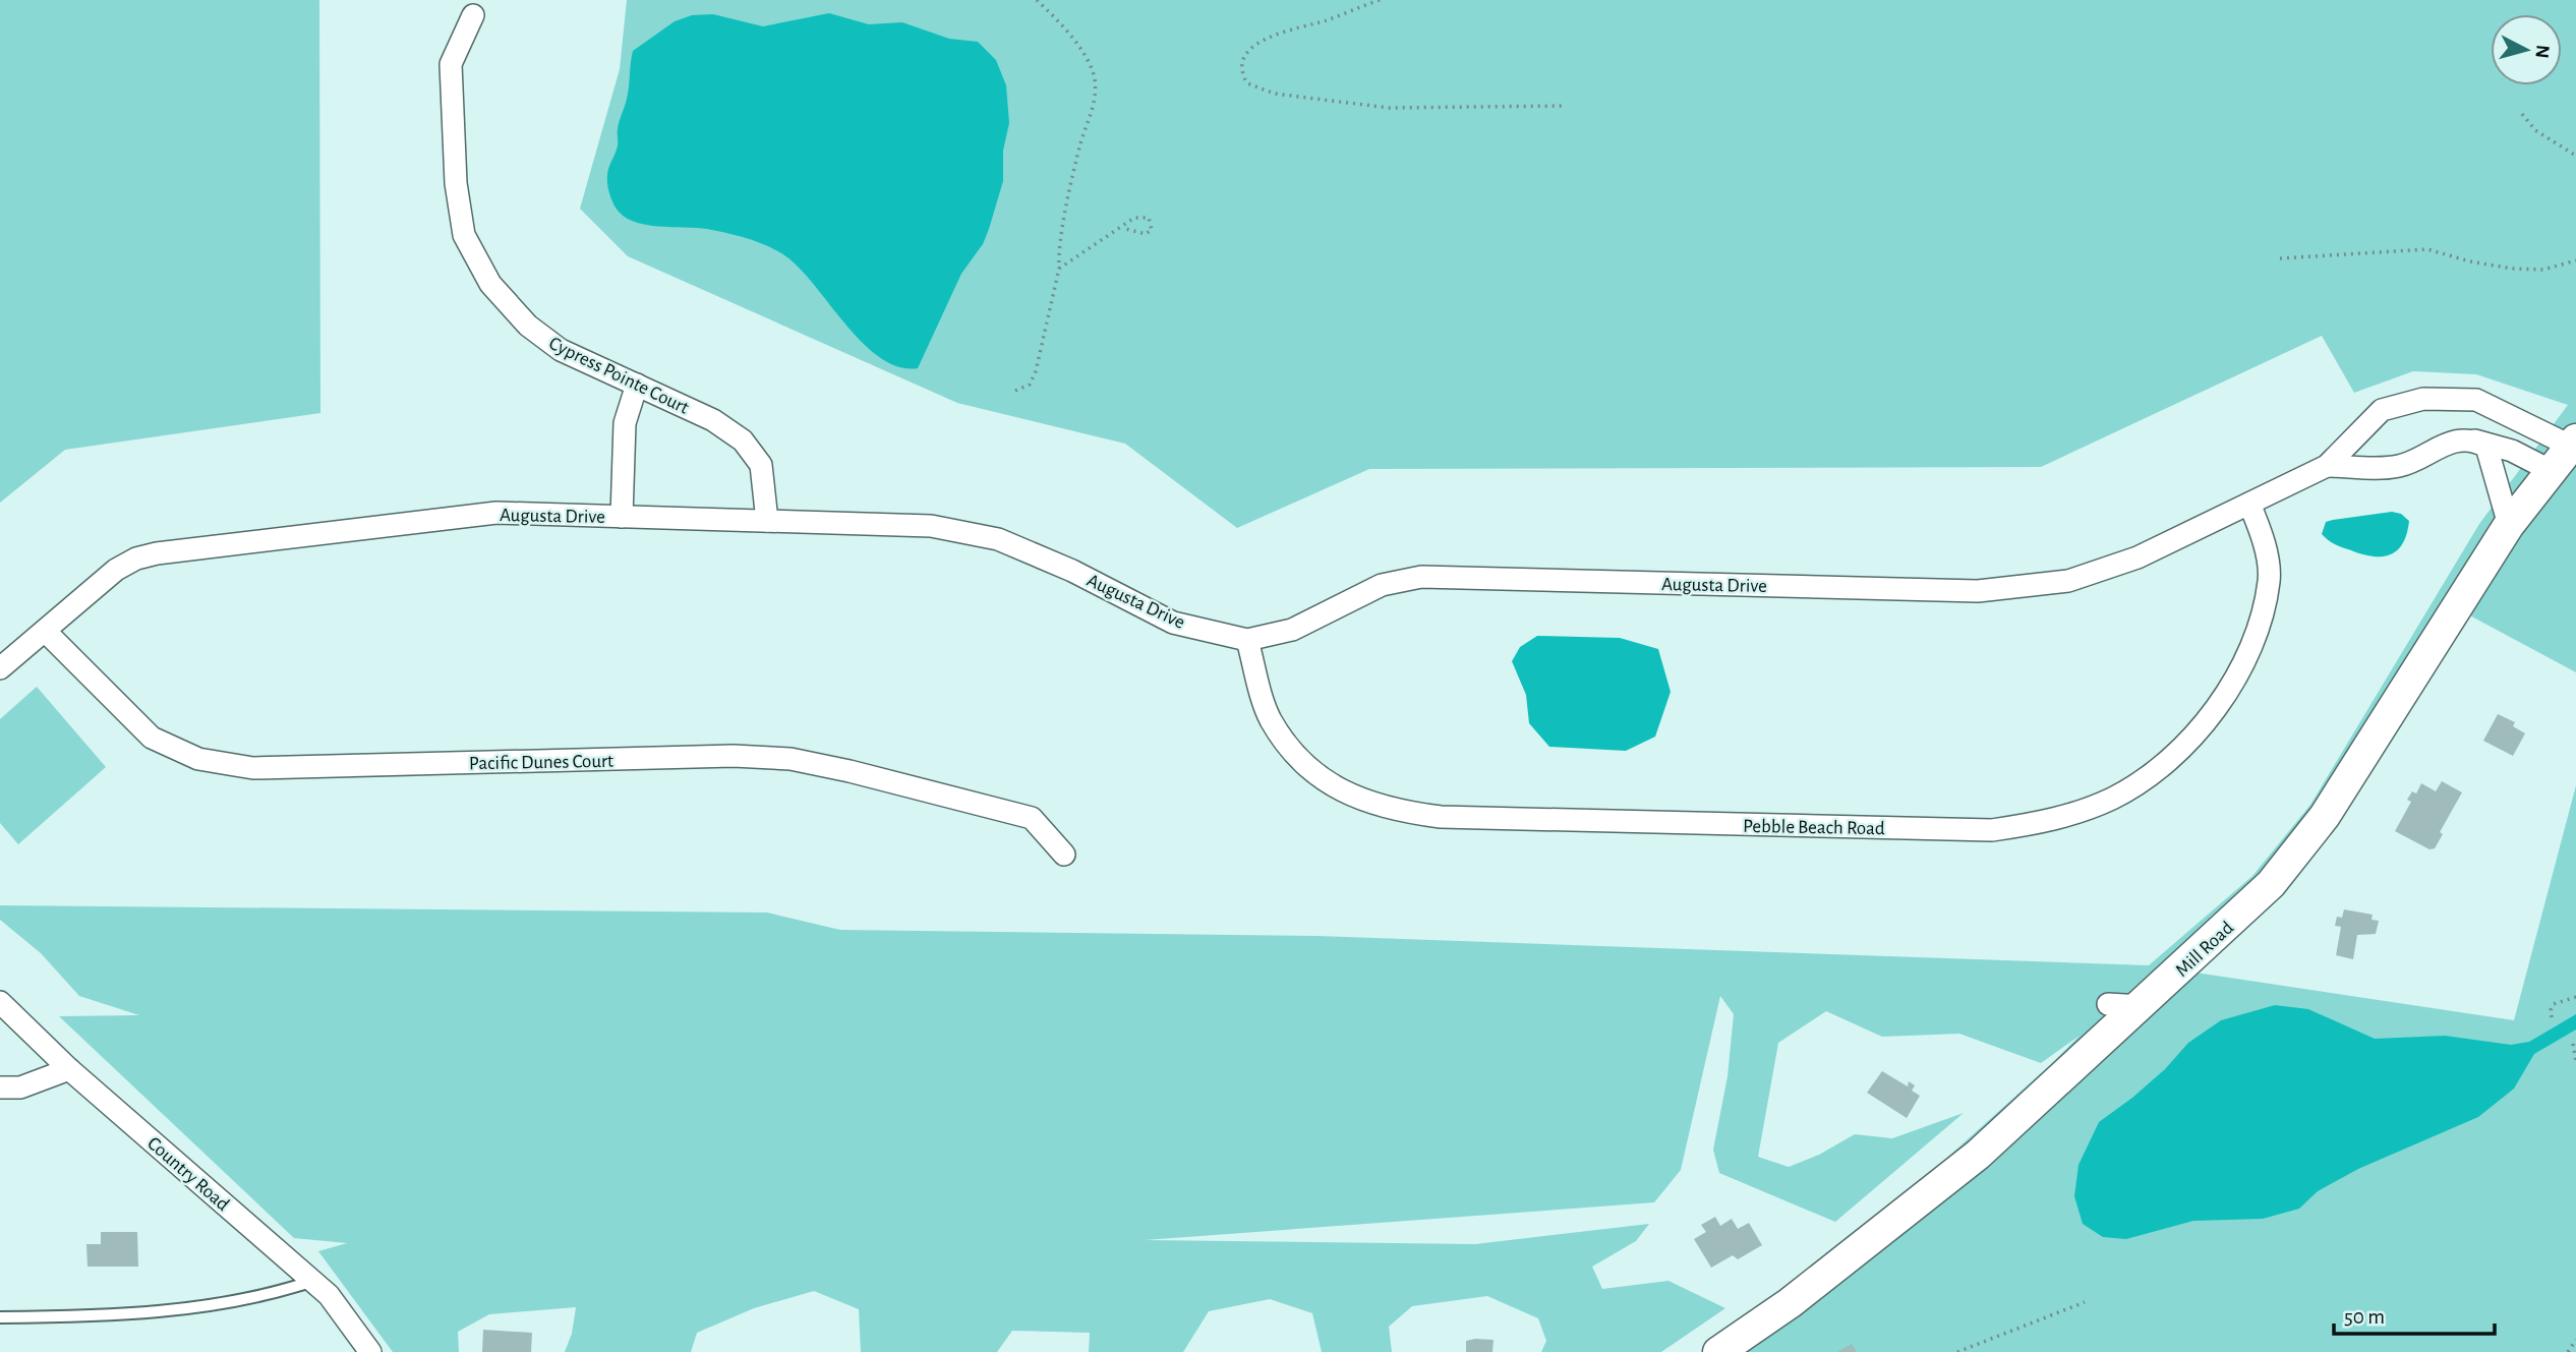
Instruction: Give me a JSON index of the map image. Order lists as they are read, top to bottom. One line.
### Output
{"streets":{"main road":["Mill Road"],"street":["Cypress Pointe Court","Augusta Drive","Pacific Dunes Court","Pebble Beach Road","Country Road"]},"crossings":[["Cypress Pointe Court","Augusta Drive"],["Augusta Drive","Pacific Dunes Court"],["Augusta Drive","Pebble Beach Road"],["Augusta Drive","Mill Road"]],"scale_bar":"50 m","north":"right"}
